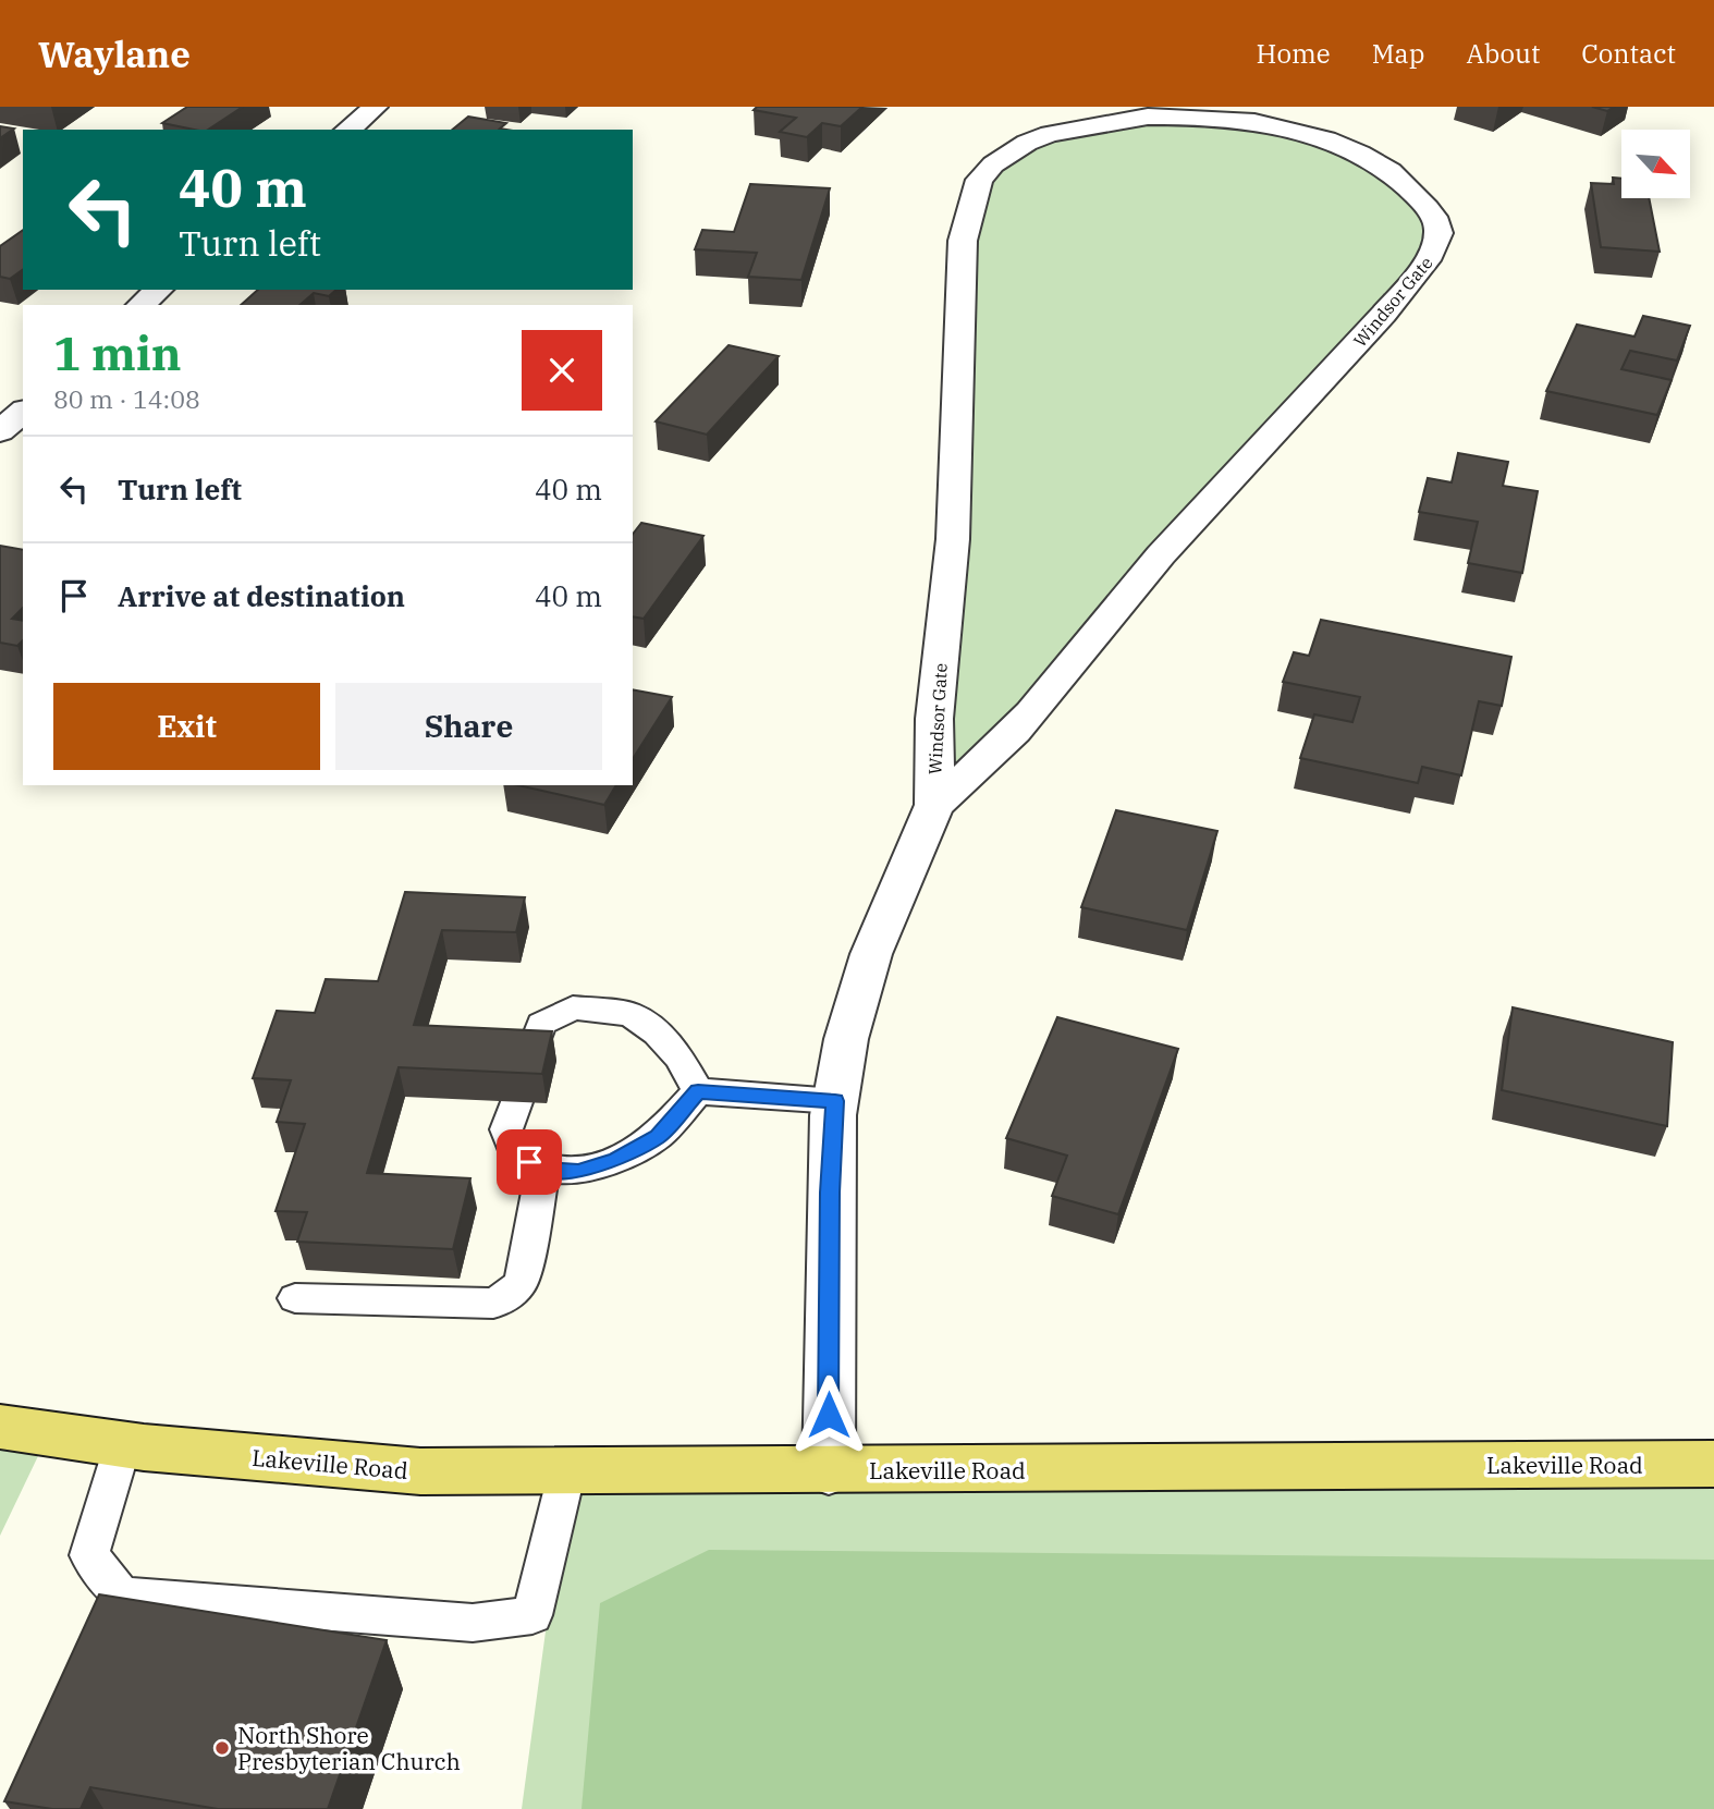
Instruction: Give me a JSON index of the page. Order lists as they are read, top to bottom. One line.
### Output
{"streets":{"main road":["Lakeville Road"],"street":["Windsor Gate"]},"crossings":[["Windsor Gate","Lakeville Road"]],"places":["North Shore Presbyterian Church"],"north":"bottom right","page":{"header":"Waylane","nav":["Home","Map","About","Contact"],"turn":["40 m","Turn left"],"heading":["1 min","80 m · 14:08"],"list":[{"name":"Turn left","value":"40 m"},{"name":"Arrive at destination","value":"40 m"}],"buttons":["Exit","Share"]}}
